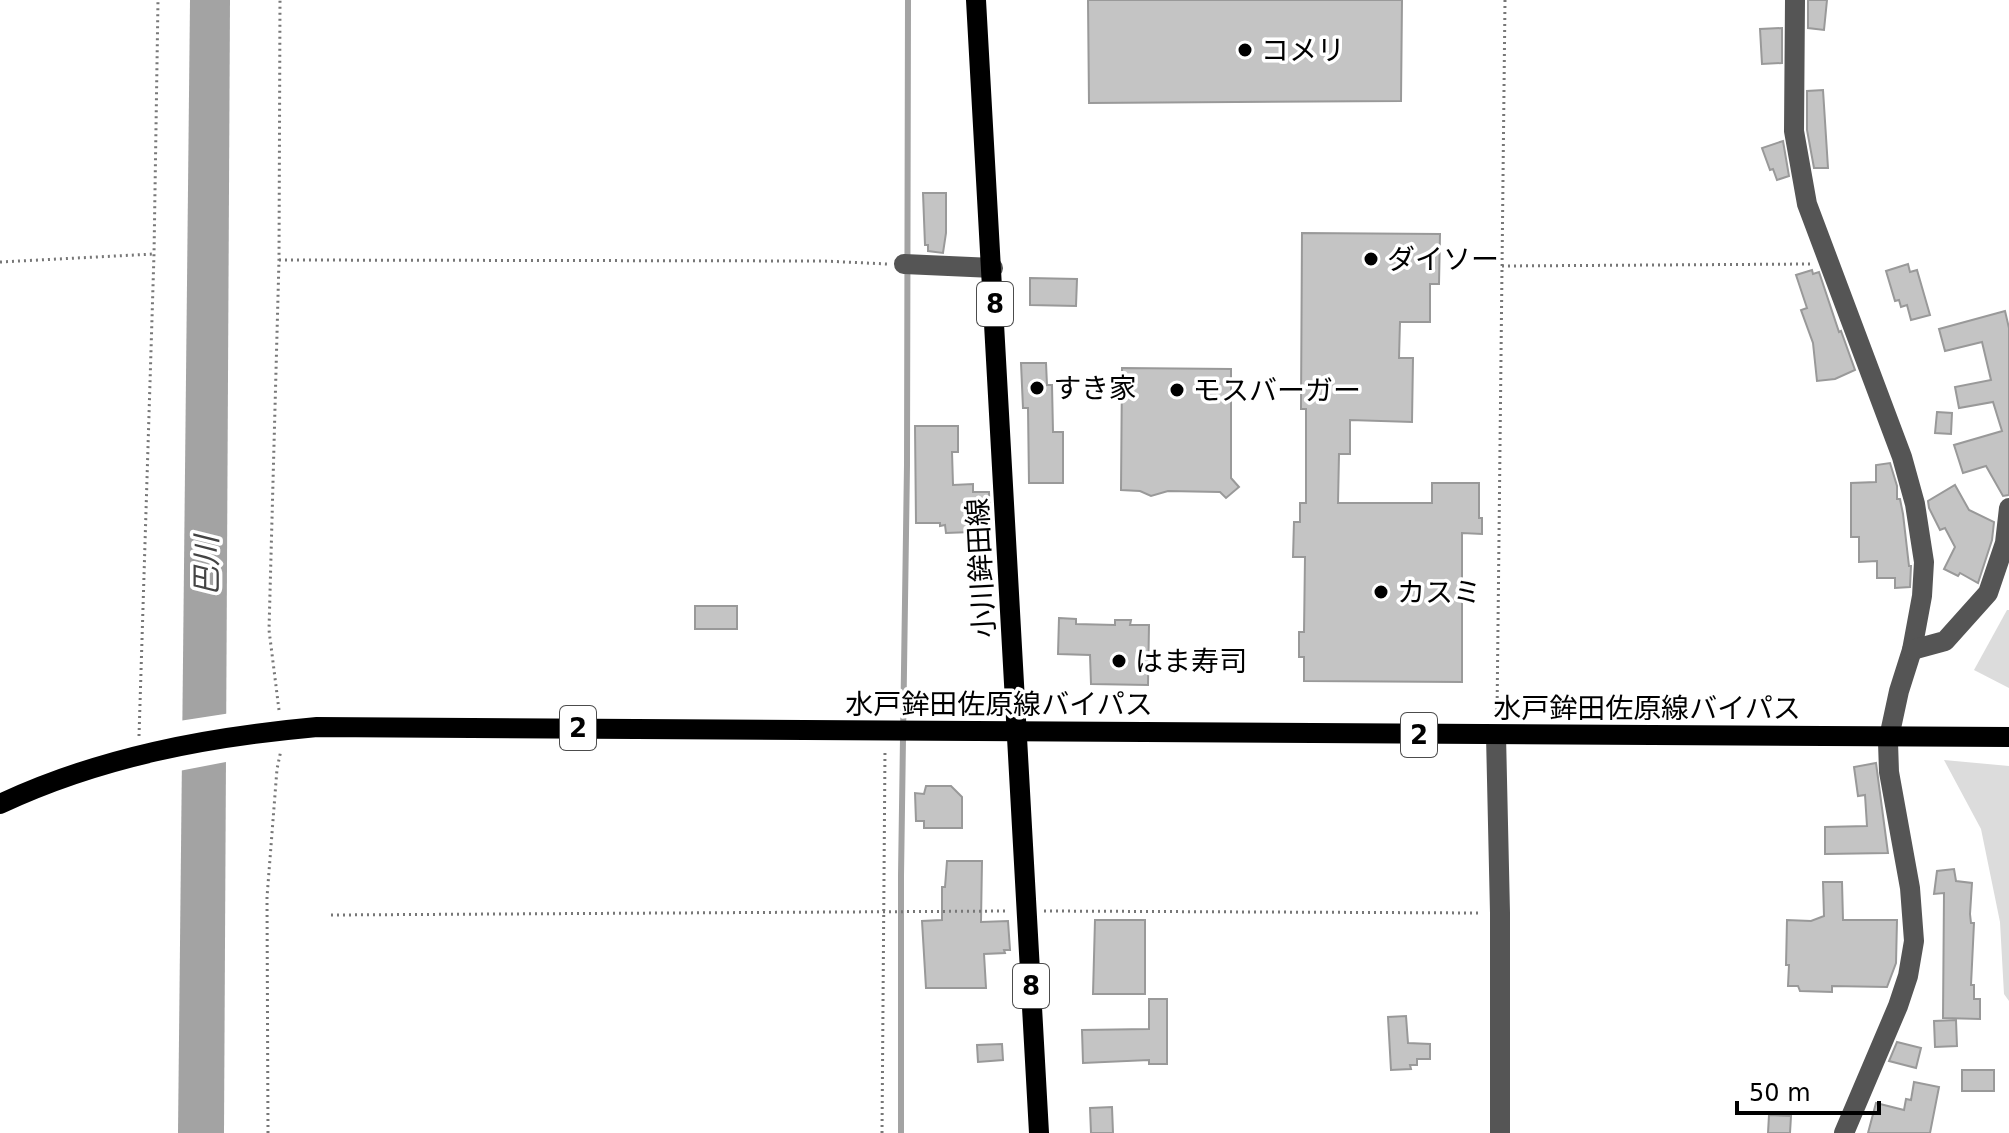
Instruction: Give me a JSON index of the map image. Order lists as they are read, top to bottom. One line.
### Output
{"streets":{"main road":["8","小川鉾田線","水戸鉾田佐原線バイパス","2"]},"crossings":[["小川鉾田線","水戸鉾田佐原線バイパス"]],"water":["巴川"],"places":["コメリ","ダイソー","すき家","モスバーガー","カスミ","はま寿司"],"scale_bar":"50 m"}
